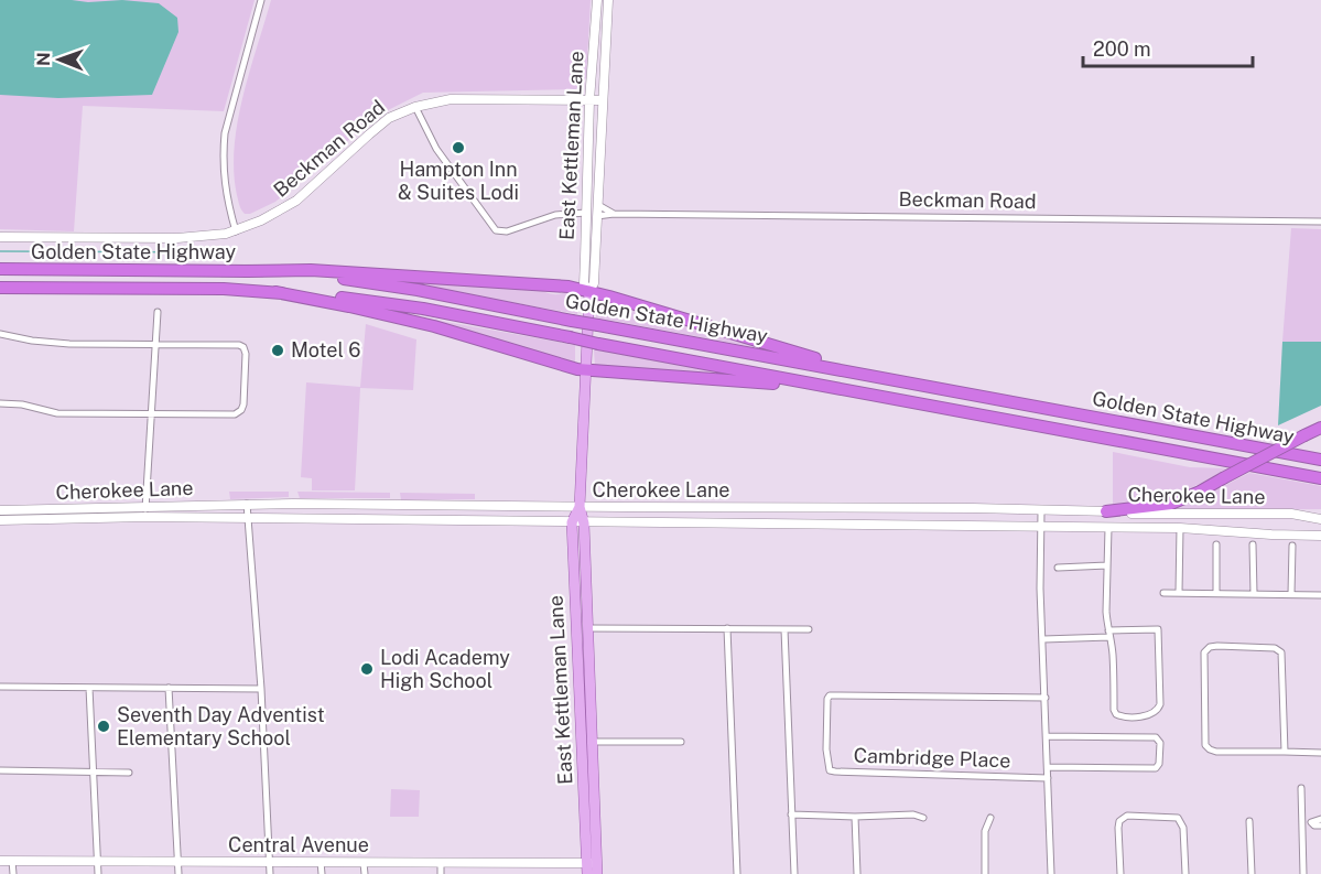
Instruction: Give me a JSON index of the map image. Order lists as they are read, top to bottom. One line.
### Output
{"streets":{"highway":["Golden State Highway"],"main road":["East Kettleman Lane","Beckman Road","Cherokee Lane","Central Avenue"],"street":["Cambridge Place"]},"crossings":[["East Kettleman Lane","Beckman Road"],["East Kettleman Lane","Cherokee Lane"],["East Kettleman Lane","Central Avenue"]],"places":["Hampton Inn & Suites Lodi","Motel 6","Lodi Academy High School","Seventh Day Adventist Elementary School"],"scale_bar":"200 m","north":"left"}
